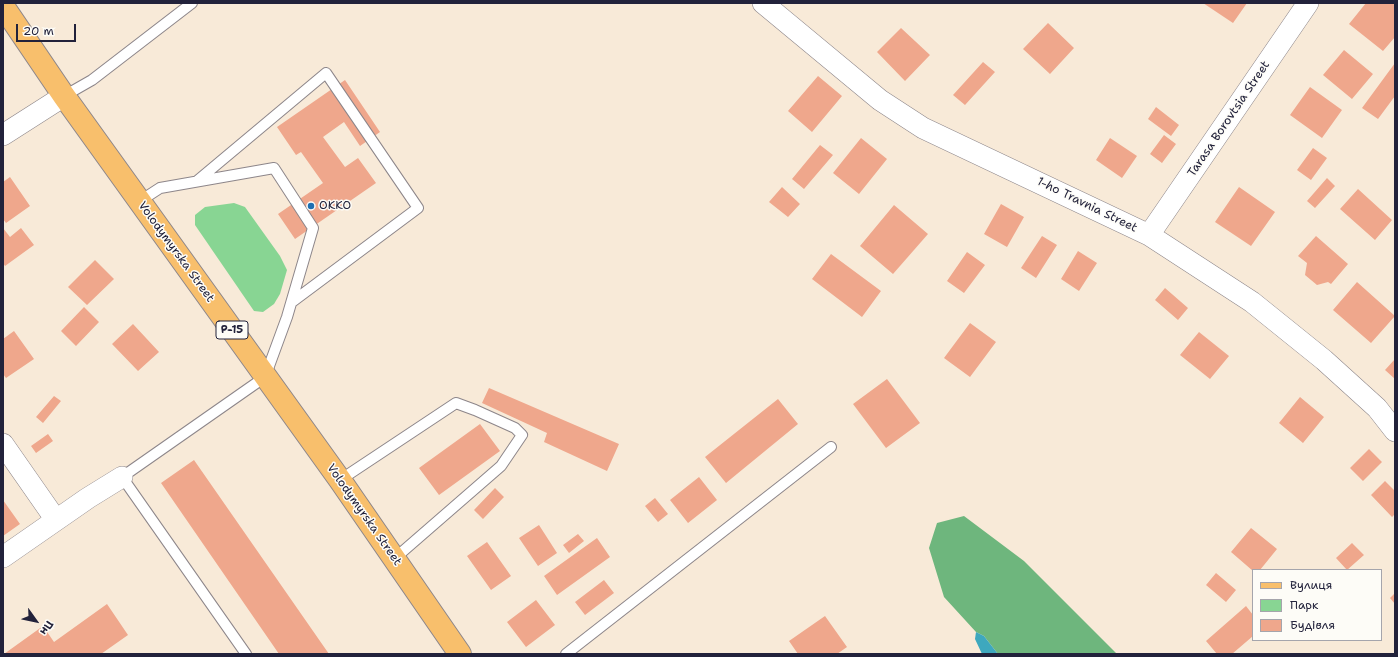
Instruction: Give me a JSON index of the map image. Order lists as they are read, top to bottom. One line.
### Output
{"streets":{"main road":["Volodymyrska Street","Р-15"],"street":["Tarasa Borovtsia Street","1-ho Travnia Street"]},"crossings":[["Tarasa Borovtsia Street","1-ho Travnia Street"]],"places":["OKKO"],"legend":["Вулиця","Парк","Будівля"],"scale_bar":"20 m","north":"bottom right"}
